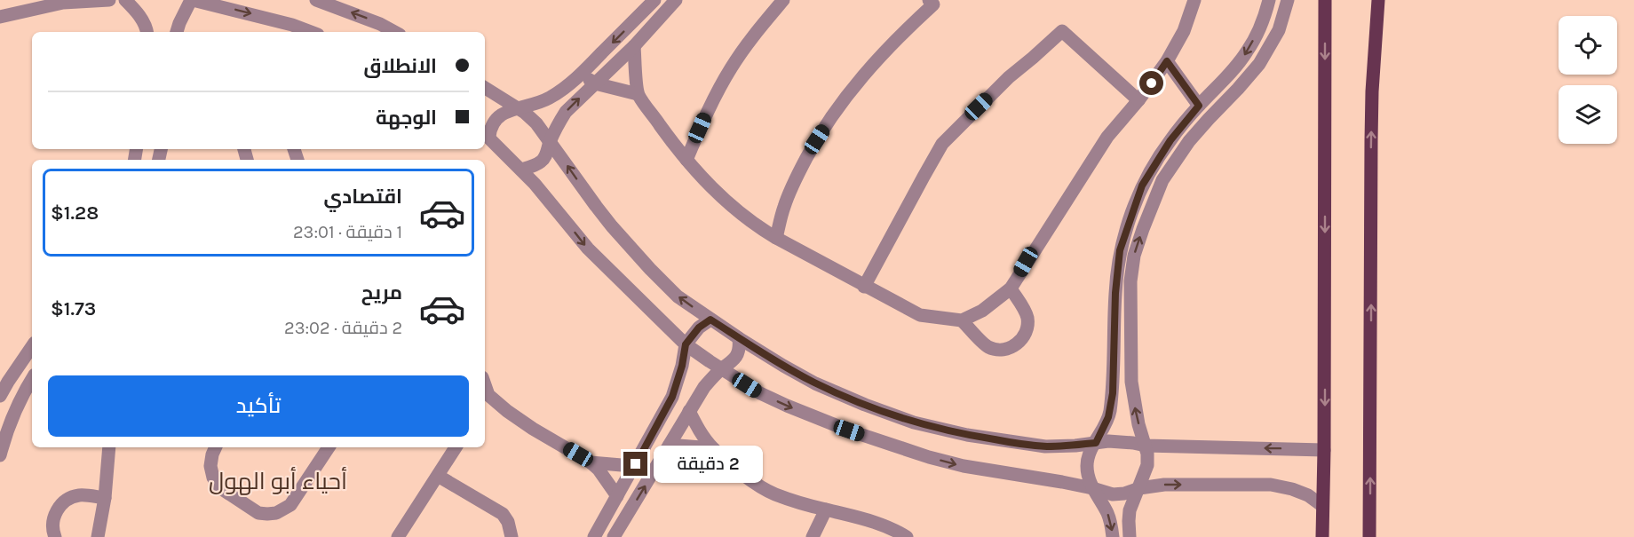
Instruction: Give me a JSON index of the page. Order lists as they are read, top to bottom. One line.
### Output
{"districts":["أحياء أبو الهول"],"page":{"banner":["الانطلاق","الوجهة"],"list":[{"name":"اقتصادي","note":"1 دقيقة · 23:01","value":"$1.28"},{"name":"مريح","note":"2 دقيقة · 23:02","value":"$1.73"}],"buttons":"تأكيد","bubble":"2 دقيقة"}}
